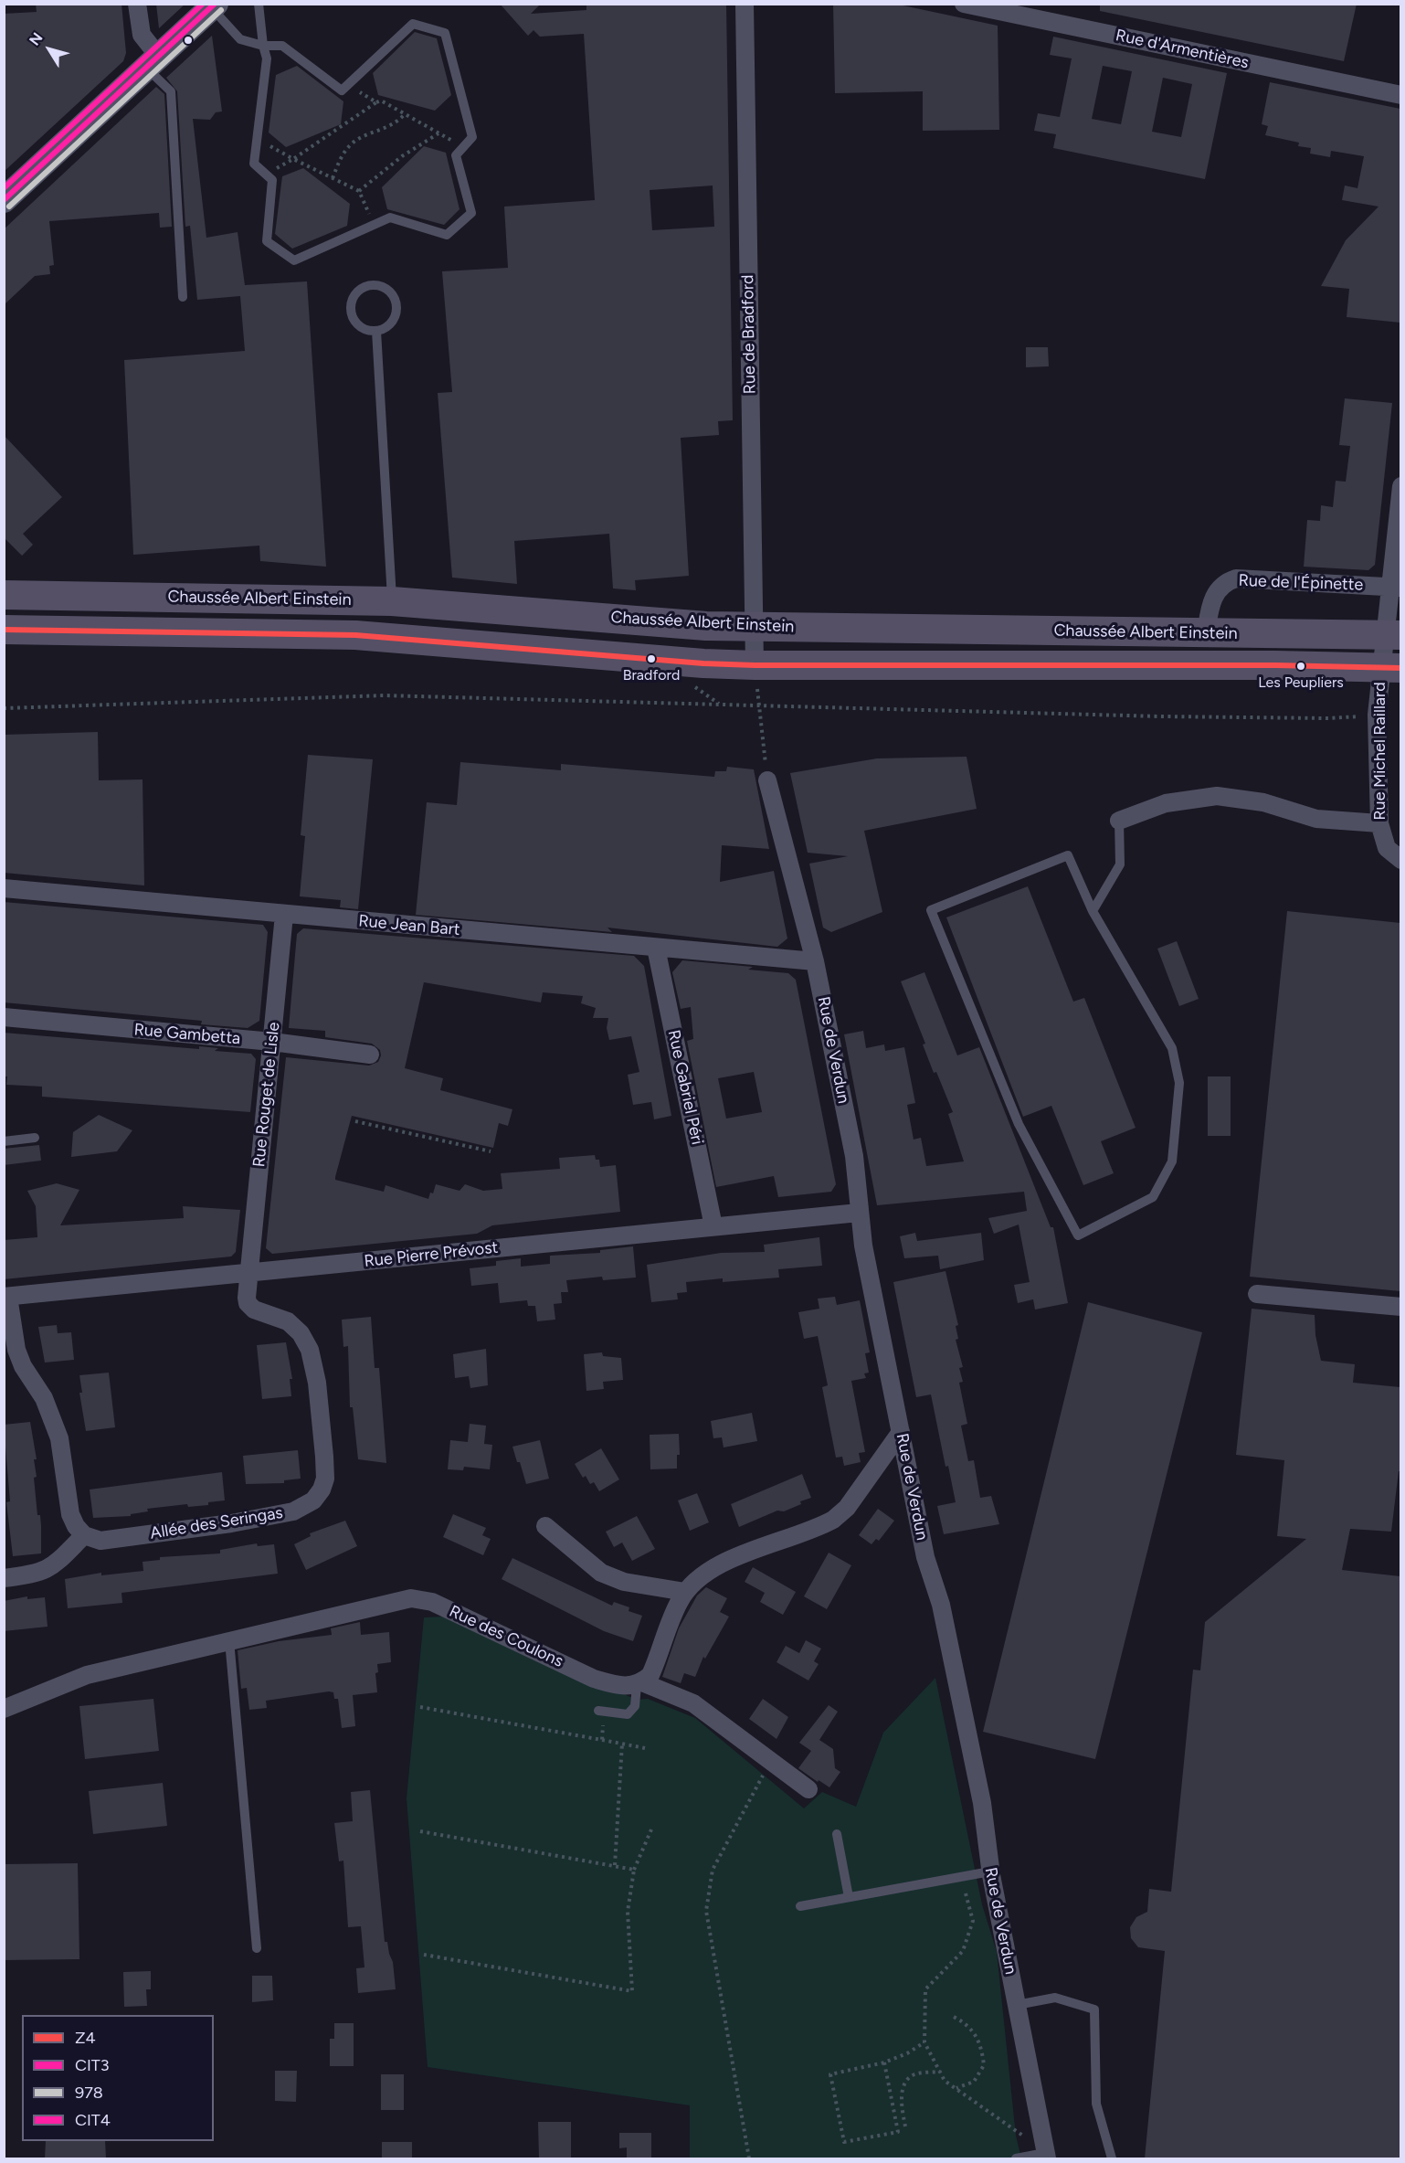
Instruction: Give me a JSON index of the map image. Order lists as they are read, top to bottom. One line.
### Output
{"streets":{"main road":["Chaussée Albert Einstein"],"street":["Rue d'Armentières","Rue de Bradford","Rue de l'Épinette","Rue Michel Raillard","Rue Jean Bart","Rue Gambetta","Rue de Verdun","Rue Gabriel Péri","Rue Rouget de Lisle","Rue Pierre Prévost","Allée des Seringas","Rue des Coulons"]},"crossings":[["Rue de Bradford","Chaussée Albert Einstein"],["Rue de l'Épinette","Chaussée Albert Einstein"],["Rue de l'Épinette","Rue Michel Raillard"],["Chaussée Albert Einstein","Rue Michel Raillard"],["Rue Jean Bart","Rue de Verdun"],["Rue Jean Bart","Rue Gabriel Péri"],["Rue Jean Bart","Rue Rouget de Lisle"],["Rue Gambetta","Rue Rouget de Lisle"],["Rue de Verdun","Rue Pierre Prévost"],["Rue Gabriel Péri","Rue Pierre Prévost"],["Rue Rouget de Lisle","Rue Pierre Prévost"],["Rue Rouget de Lisle","Allée des Seringas"],["Rue Pierre Prévost","Allée des Seringas"]],"places":["Bradford","Les Peupliers"],"lines":["transit line CIT3","transit line CIT4","transit line 978","transit line Z4"],"legend":["Z4","CIT3","978","CIT4"],"north":"top left"}
